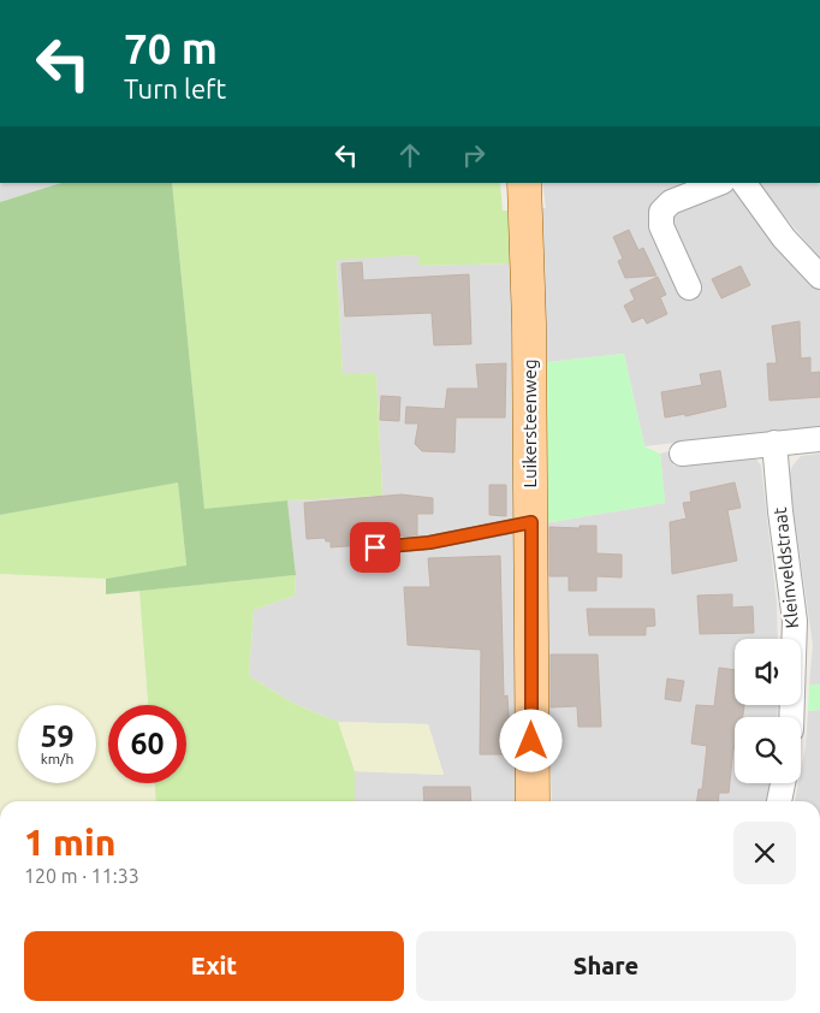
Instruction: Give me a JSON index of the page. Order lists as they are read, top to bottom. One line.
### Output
{"streets":{"main road":["Luikersteenweg"],"street":["Kleinveldstraat"]},"page":{"turn":["70 m","Turn left"],"speed":"59 km/h","limit":"60","heading":["1 min","120 m · 11:33"],"buttons":["Exit","Share"]}}
